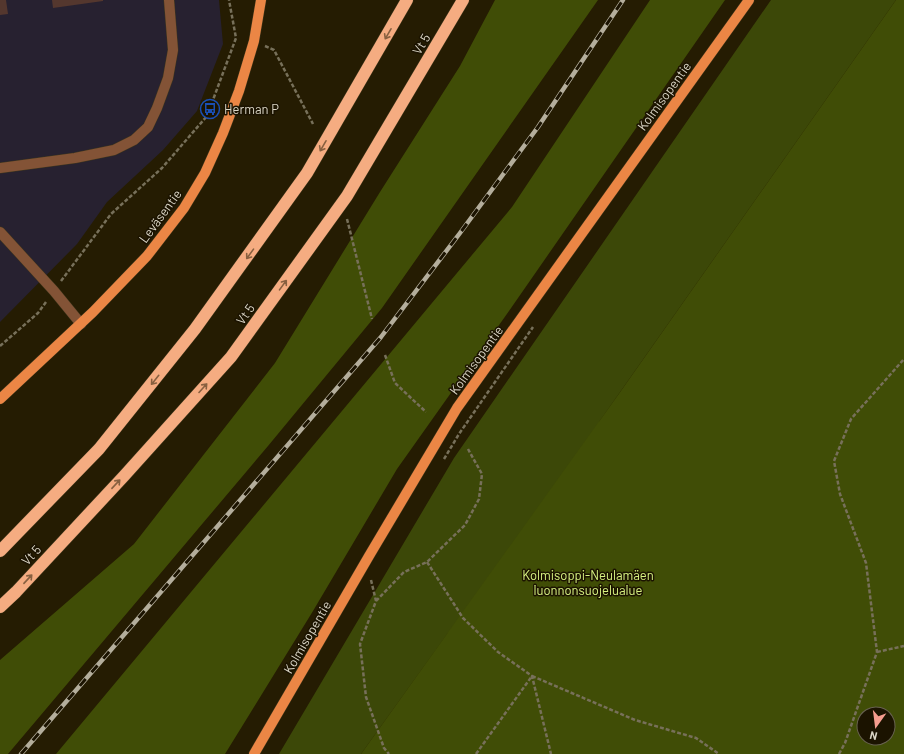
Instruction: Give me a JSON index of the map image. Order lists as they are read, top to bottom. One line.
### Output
{"streets":{"highway":["Vt 5"],"main road":["Kolmisopentie","Leväsentie"]},"parks":["Kolmisoppi-Neulamäen luonnonsuojelualue"],"places":{"bus stop":["Herman P"]},"north":"bottom"}
